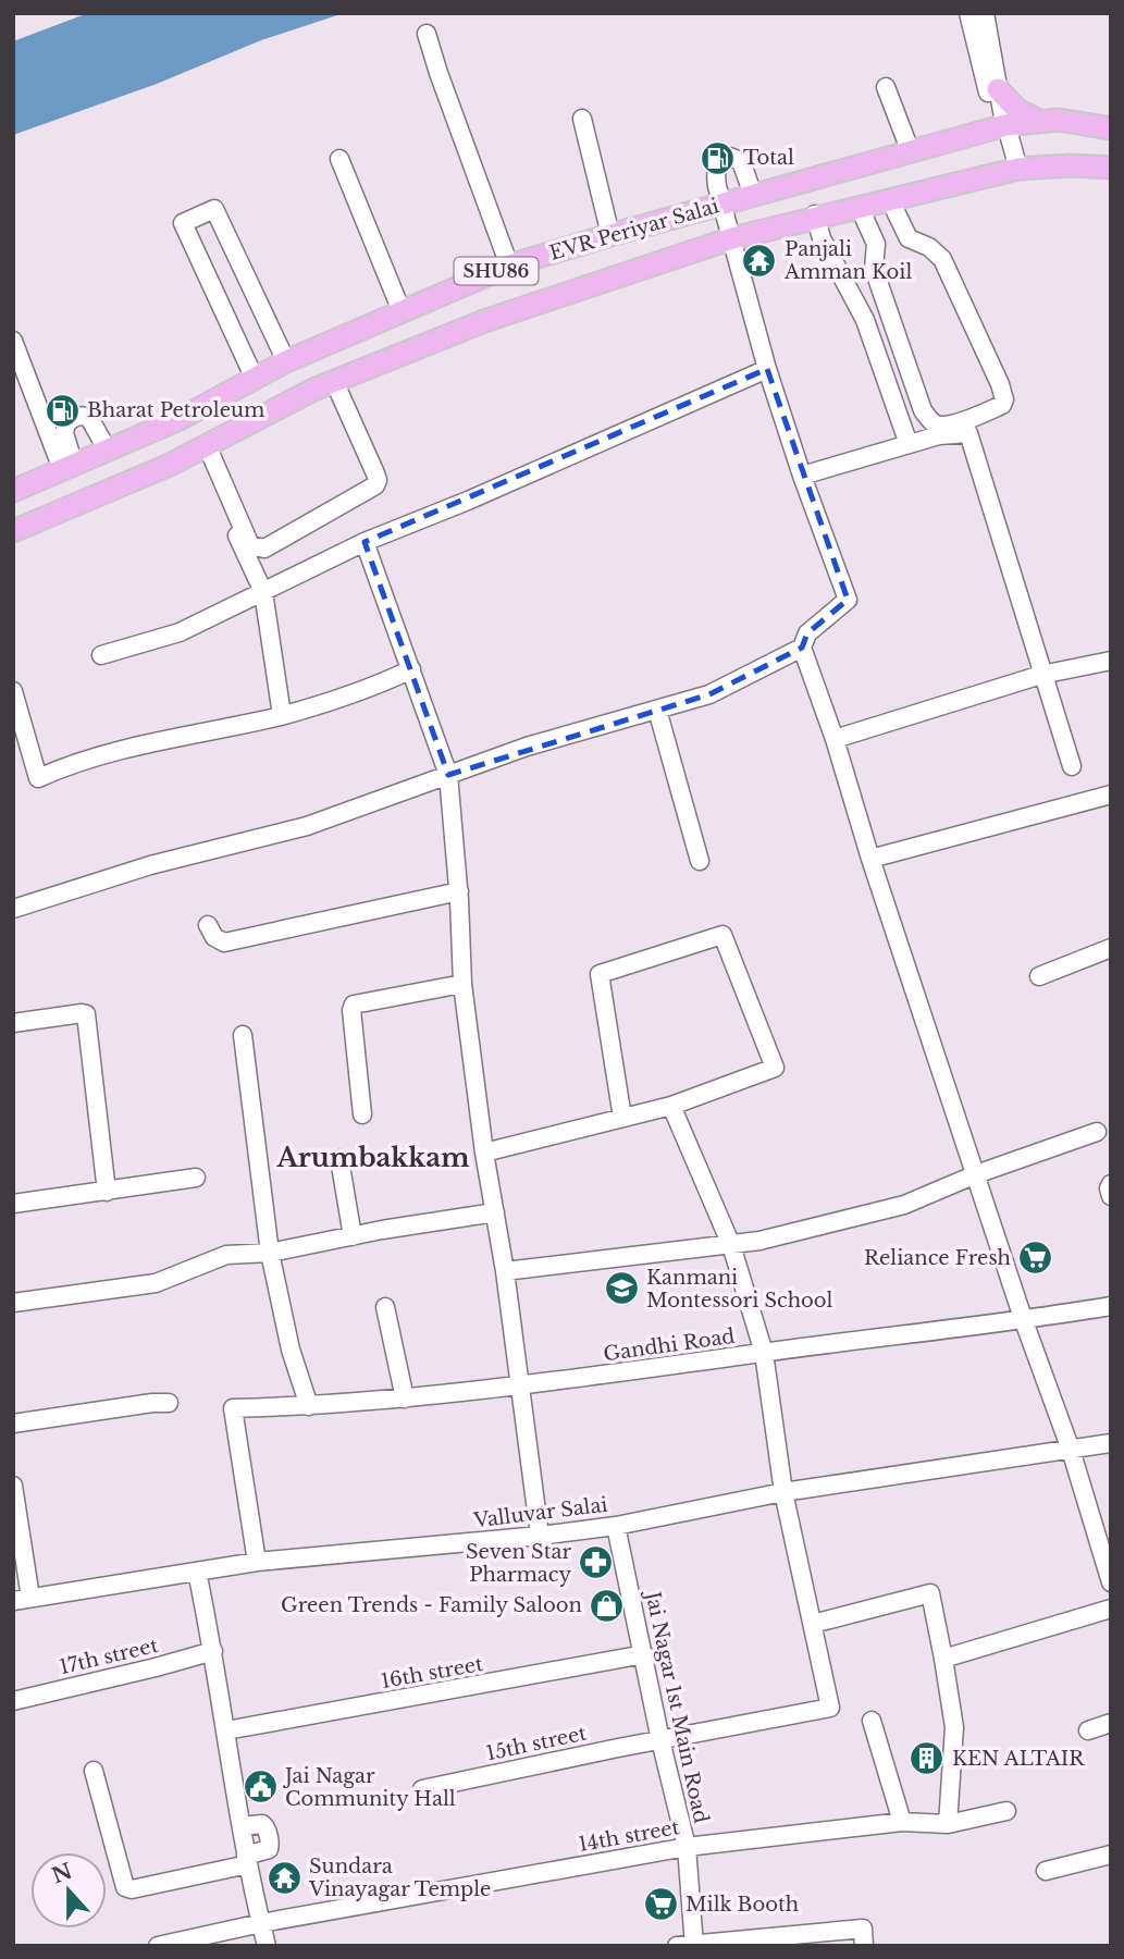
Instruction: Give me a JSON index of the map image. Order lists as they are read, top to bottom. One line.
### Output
{"streets":{"main road":["EVR Periyar Salai","SHU86"],"street":["Gandhi Road","Valluvar Salai","17th street","16th street","Jai Nagar 1st Main Road","15th street","14th street"]},"crossings":[["Gandhi Road","Valluvar Salai"],["Valluvar Salai","Jai Nagar 1st Main Road"],["16th street","Jai Nagar 1st Main Road"],["Jai Nagar 1st Main Road","15th street"],["Jai Nagar 1st Main Road","14th street"]],"districts":["Arumbakkam"],"places":{"fuel station":["Total","Bharat Petroleum"],"temple":["Panjali Amman Koil","Sundara Vinayagar Temple"],"supermarket":["Reliance Fresh","Milk Booth"],"school or university":["Kanmani Montessori School"],"pharmacy":["Seven Star Pharmacy"],"shop":["Green Trends - Family Saloon"],"building":["KEN ALTAIR"],"public building":["Jai Nagar Community Hall"]},"north":"top"}
